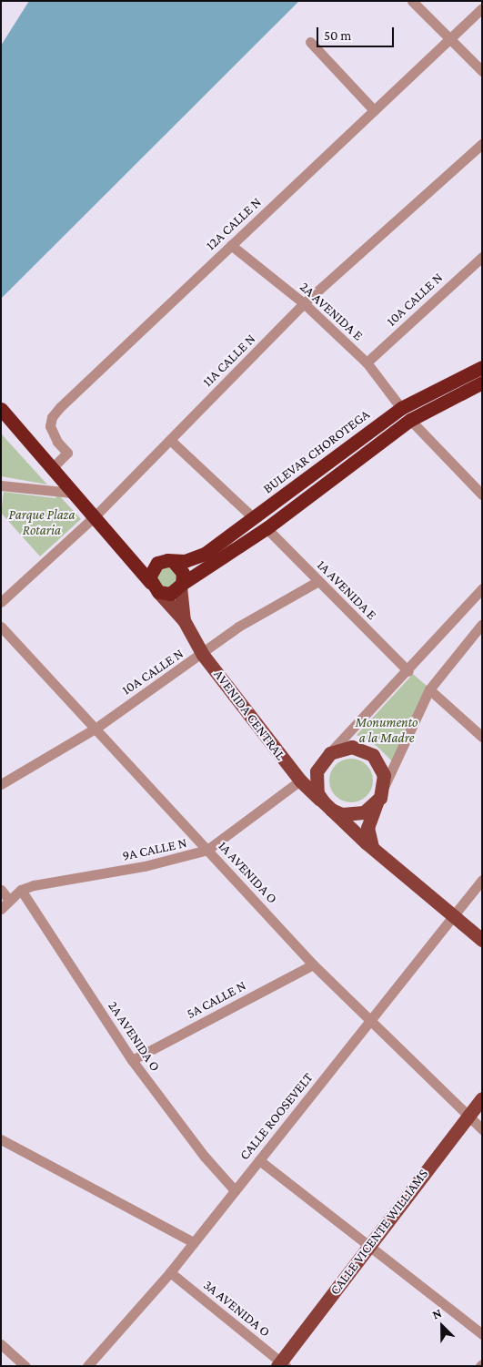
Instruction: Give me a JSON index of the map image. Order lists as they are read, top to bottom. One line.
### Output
{"streets":{"highway":["BULEVAR CHOROTEGA"],"main road":["AVENIDA CENTRAL","CALLE VICENTE WILLIAMS"],"street":["12A CALLE N","10A CALLE N","2A AVENIDA E","11A CALLE N","1A AVENIDA E","9A CALLE N","1A AVENIDA O","5A CALLE N","2A AVENIDA O","CALLE ROOSEVELT","3A AVENIDA O"]},"crossings":[["12A CALLE N","2A AVENIDA E"],["10A CALLE N","2A AVENIDA E"],["10A CALLE N","1A AVENIDA E"],["10A CALLE N","AVENIDA CENTRAL"],["10A CALLE N","1A AVENIDA O"],["2A AVENIDA E","11A CALLE N"],["2A AVENIDA E","BULEVAR CHOROTEGA"],["BULEVAR CHOROTEGA","AVENIDA CENTRAL"],["AVENIDA CENTRAL","9A CALLE N"],["AVENIDA CENTRAL","CALLE ROOSEVELT"],["9A CALLE N","1A AVENIDA O"],["9A CALLE N","2A AVENIDA O"],["1A AVENIDA O","5A CALLE N"],["1A AVENIDA O","CALLE ROOSEVELT"],["1A AVENIDA O","CALLE VICENTE WILLIAMS"],["5A CALLE N","2A AVENIDA O"],["2A AVENIDA O","CALLE ROOSEVELT"],["CALLE ROOSEVELT","3A AVENIDA O"],["CALLE VICENTE WILLIAMS","3A AVENIDA O"]],"parks":["Parque Plaza Rotaria","Monumento a la Madre"],"scale_bar":"50 m","north":"top left"}
